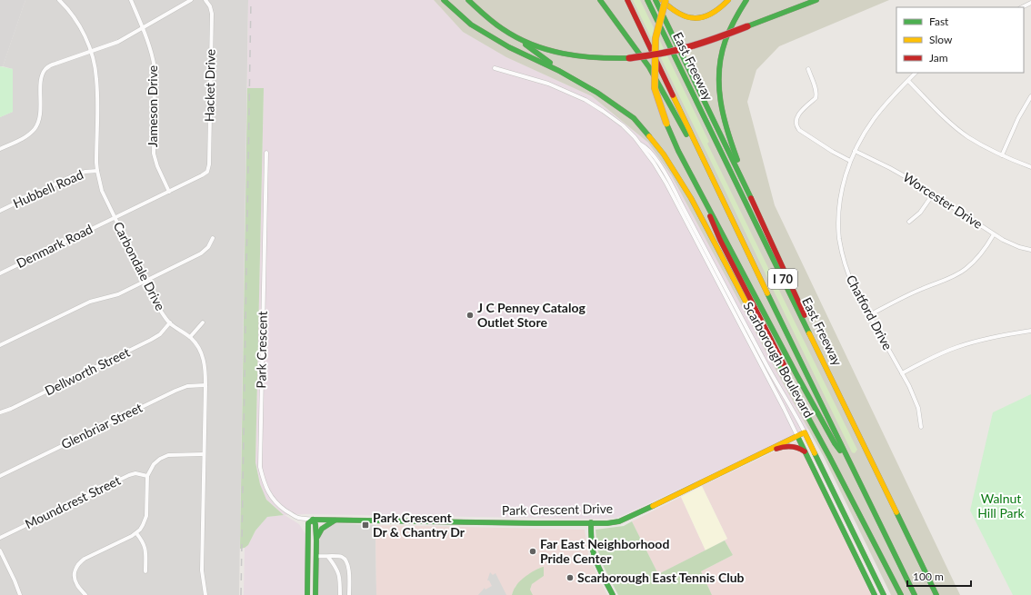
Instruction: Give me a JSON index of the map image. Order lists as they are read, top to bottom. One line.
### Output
{"streets":{"main road":["East Freeway","I 70","Scarborough Boulevard","Park Crescent Drive"],"street":["Hacket Drive","Jameson Drive","Hubbell Road","Worcester Drive","Denmark Road","Carbondale Drive","Chatford Drive","Park Crescent","Dellworth Street","Glenbriar Street","Moundcrest Street"]},"crossings":[["Hacket Drive","Denmark Road"],["Jameson Drive","Denmark Road"],["Hubbell Road","Carbondale Drive"],["Worcester Drive","Chatford Drive"],["Denmark Road","Carbondale Drive"],["Carbondale Drive","Dellworth Street"],["Carbondale Drive","Glenbriar Street"],["Park Crescent","Park Crescent Drive"],["Scarborough Boulevard","Park Crescent Drive"]],"parks":["Walnut Hill Park"],"places":{"other":["J C Penney Catalog Outlet Store","Far East Neighborhood Pride Center","Scarborough East Tennis Club"],"transit":["Park Crescent Dr & Chantry Dr"]},"legend":["Fast","Slow","Jam"],"scale_bar":"100 m"}
